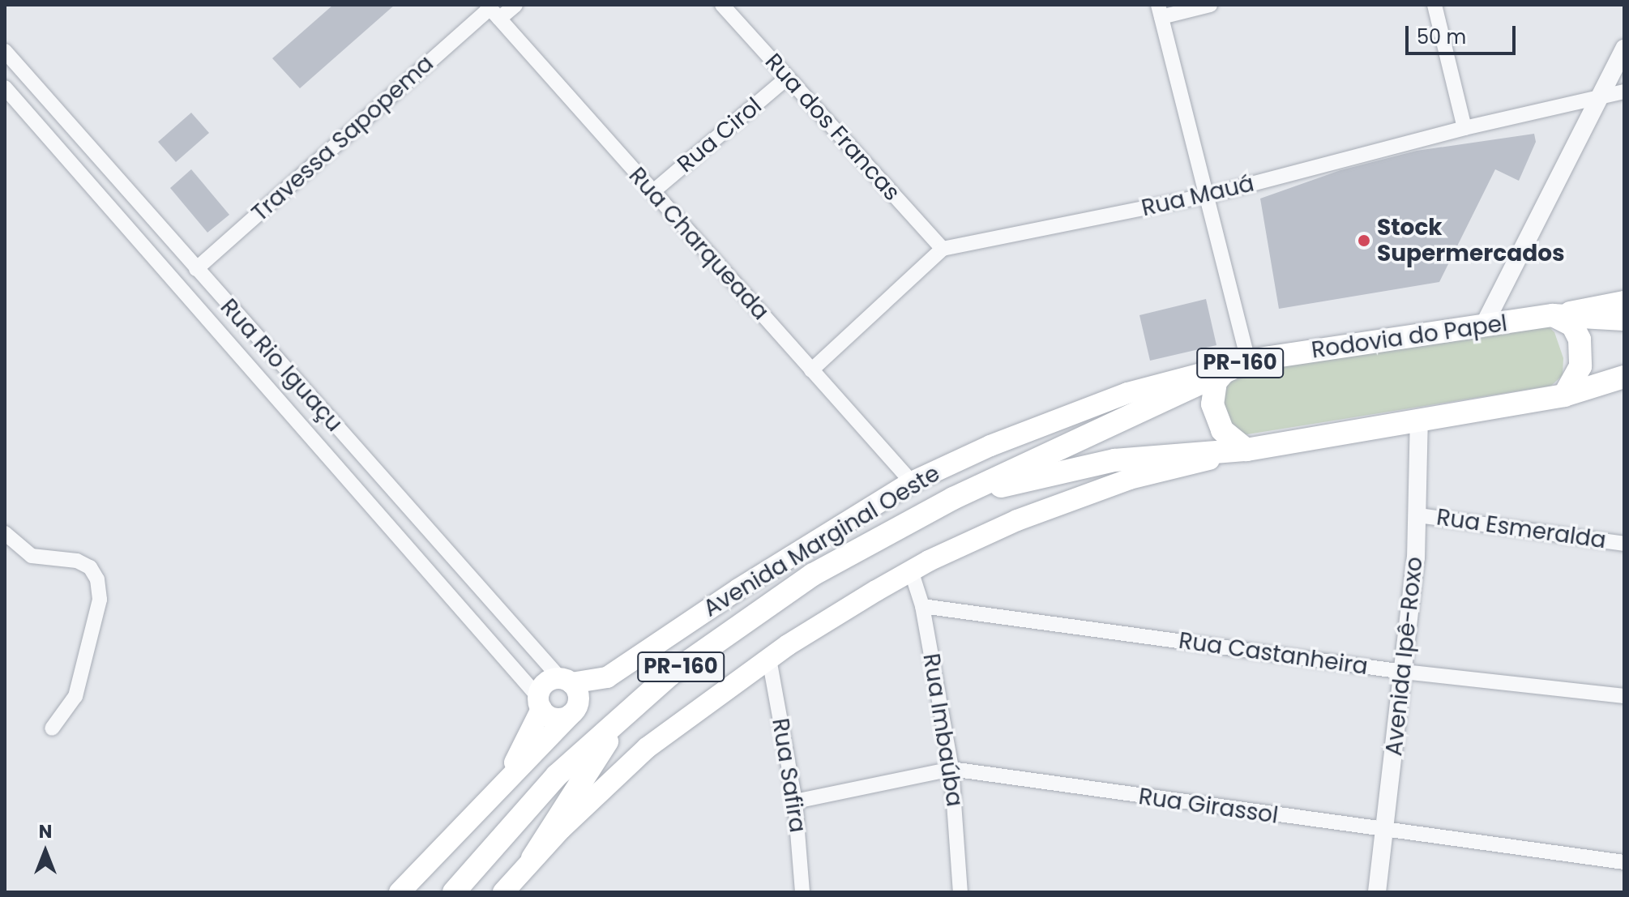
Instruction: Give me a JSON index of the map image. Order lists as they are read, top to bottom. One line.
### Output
{"streets":{"main road":["Rodovia do Papel","PR-160","Avenida Marginal Oeste"],"street":["Rua dos Francas","Rua Cirol","Travessa Sapopema","Rua Mauá","Rua Charqueada","Rua Rio Iguaçu","Rua Esmeralda","Rua Castanheira","Avenida Ipê-Roxo","Rua Imbaúba","Rua Safira","Rua Girassol"]},"crossings":[["Rua dos Francas","Rua Cirol"],["Rua dos Francas","Rua Mauá"],["Rua Cirol","Rua Charqueada"],["Travessa Sapopema","Rua Charqueada"],["Travessa Sapopema","Rua Rio Iguaçu"],["Rua Charqueada","Avenida Marginal Oeste"],["Rodovia do Papel","Avenida Marginal Oeste"],["Rodovia do Papel","Avenida Ipê-Roxo"],["Rua Rio Iguaçu","Avenida Marginal Oeste"],["Rua Esmeralda","Avenida Ipê-Roxo"],["Rua Castanheira","Avenida Ipê-Roxo"],["Rua Castanheira","Rua Imbaúba"],["Avenida Ipê-Roxo","Rua Girassol"],["Rua Imbaúba","Rua Girassol"],["Rua Safira","Rua Girassol"]],"places":["Stock Supermercados"],"scale_bar":"50 m","north":"top"}
